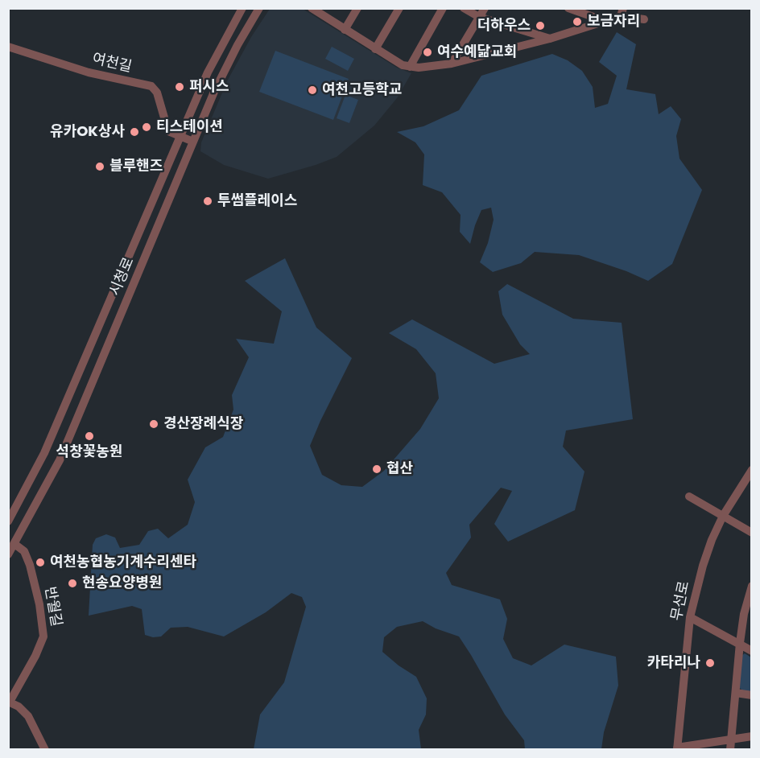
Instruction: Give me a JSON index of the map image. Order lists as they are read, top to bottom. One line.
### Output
{"streets":{"street":["여천길","시청로","무선로","반월길"]},"crossings":[["여천길","시청로"],["시청로","반월길"]],"places":["보금자리","더하우스","여수예닮교회","퍼시스","여천고등학교","티스테이션","유카OK상사","블루핸즈","투썸플레이스","경산장례식장","석창꽃농원","협산","여천농협농기계수리센타","현송요양병원","카타리나"]}
